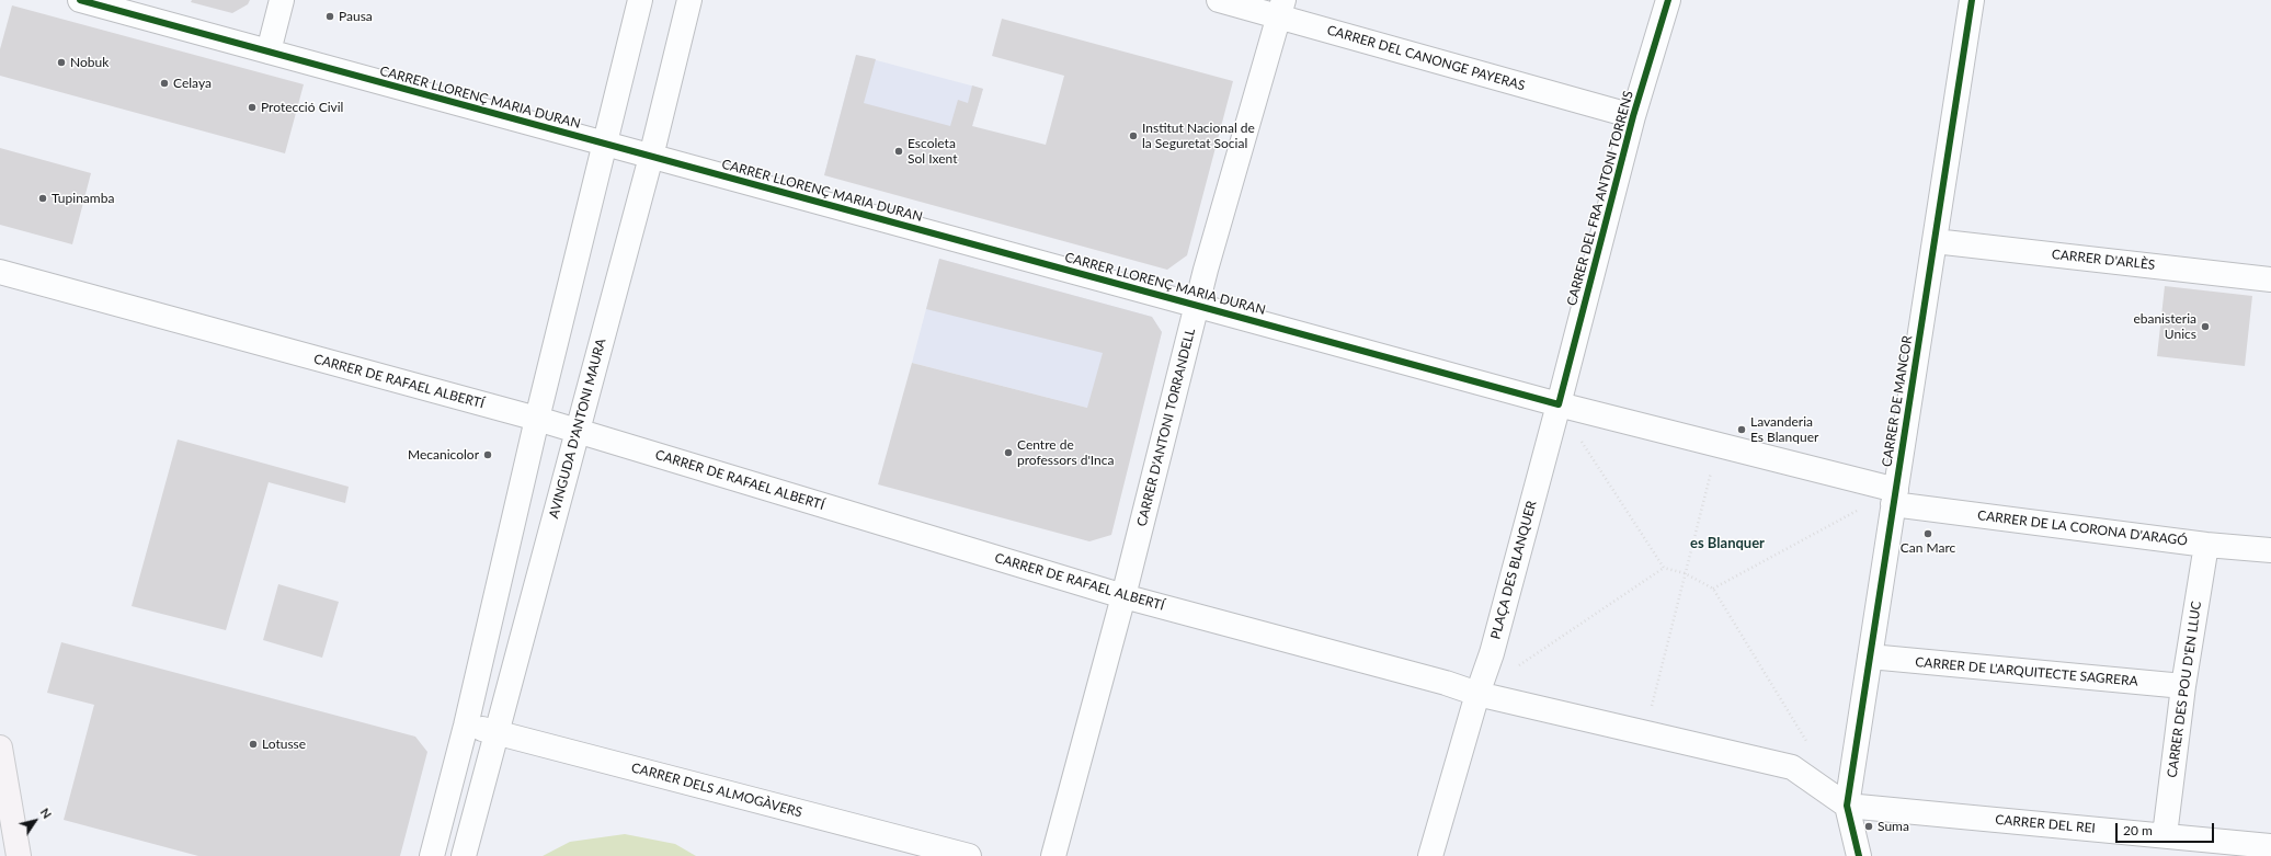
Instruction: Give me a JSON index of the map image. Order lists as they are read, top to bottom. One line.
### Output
{"streets":{"street":["CARRER DEL CANONGE PAYERAS","CARRER LLORENÇ MARIA DURAN","CARRER DEL FRA ANTONI TORRENS","CARRER D'ARLÈS","CARRER DE RAFAEL ALBERTÍ","CARRER DE MANCOR","CARRER D'ANTONI TORRANDELL","AVINGUDA D'ANTONI MAURA","CARRER DE LA CORONA D'ARAGÓ","PLAÇA DES BLANQUER","CARRER DE L'ARQUITECTE SAGRERA","CARRER DES POU D'EN LLUC","CARRER DELS ALMOGÀVERS","CARRER DEL REI"]},"crossings":[["CARRER DEL CANONGE PAYERAS","CARRER DEL FRA ANTONI TORRENS"],["CARRER DEL CANONGE PAYERAS","CARRER D'ANTONI TORRANDELL"],["CARRER LLORENÇ MARIA DURAN","CARRER DEL FRA ANTONI TORRENS"],["CARRER LLORENÇ MARIA DURAN","CARRER D'ANTONI TORRANDELL"],["CARRER LLORENÇ MARIA DURAN","AVINGUDA D'ANTONI MAURA"],["CARRER LLORENÇ MARIA DURAN","PLAÇA DES BLANQUER"],["CARRER DEL FRA ANTONI TORRENS","PLAÇA DES BLANQUER"],["CARRER D'ARLÈS","CARRER DE MANCOR"],["CARRER DE RAFAEL ALBERTÍ","CARRER D'ANTONI TORRANDELL"],["CARRER DE RAFAEL ALBERTÍ","AVINGUDA D'ANTONI MAURA"],["CARRER DE RAFAEL ALBERTÍ","PLAÇA DES BLANQUER"],["CARRER DE MANCOR","CARRER DE LA CORONA D'ARAGÓ"],["CARRER DE MANCOR","CARRER DE L'ARQUITECTE SAGRERA"],["CARRER DE MANCOR","CARRER DEL REI"],["AVINGUDA D'ANTONI MAURA","CARRER DELS ALMOGÀVERS"],["CARRER DE LA CORONA D'ARAGÓ","CARRER DES POU D'EN LLUC"],["CARRER DE L'ARQUITECTE SAGRERA","CARRER DES POU D'EN LLUC"],["CARRER DES POU D'EN LLUC","CARRER DEL REI"]],"districts":["es Blanquer"],"places":["Pausa","Nobuk","Celaya","Protecció Civil","Institut Nacional de la Seguretat Social","Escoleta Sol Ixent","Tupinamba","ebanisteria Unics","Lavanderia Es Blanquer","Centre de professors d'Inca","Mecanicolor","Can Marc","Lotusse","Suma"],"scale_bar":"20 m","north":"top right"}
